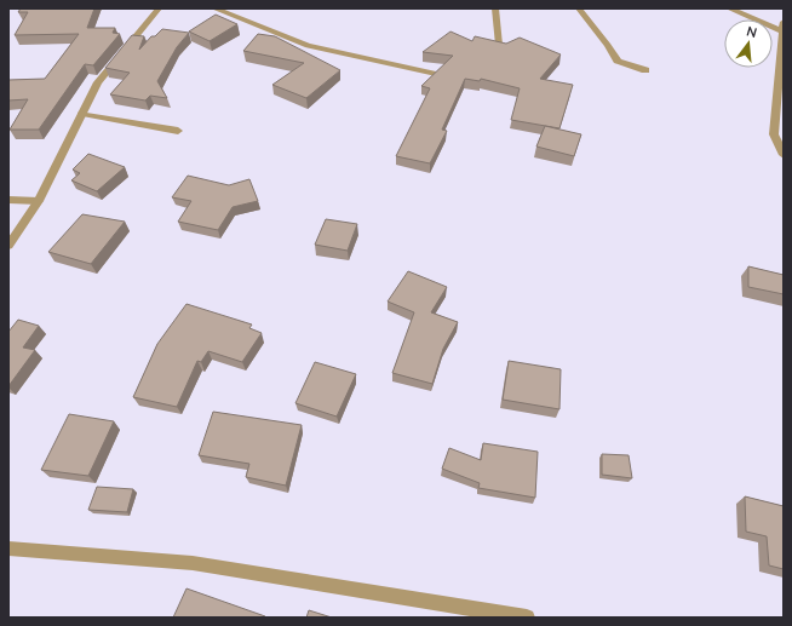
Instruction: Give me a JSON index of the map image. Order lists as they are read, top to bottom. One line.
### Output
{"north":"top"}
